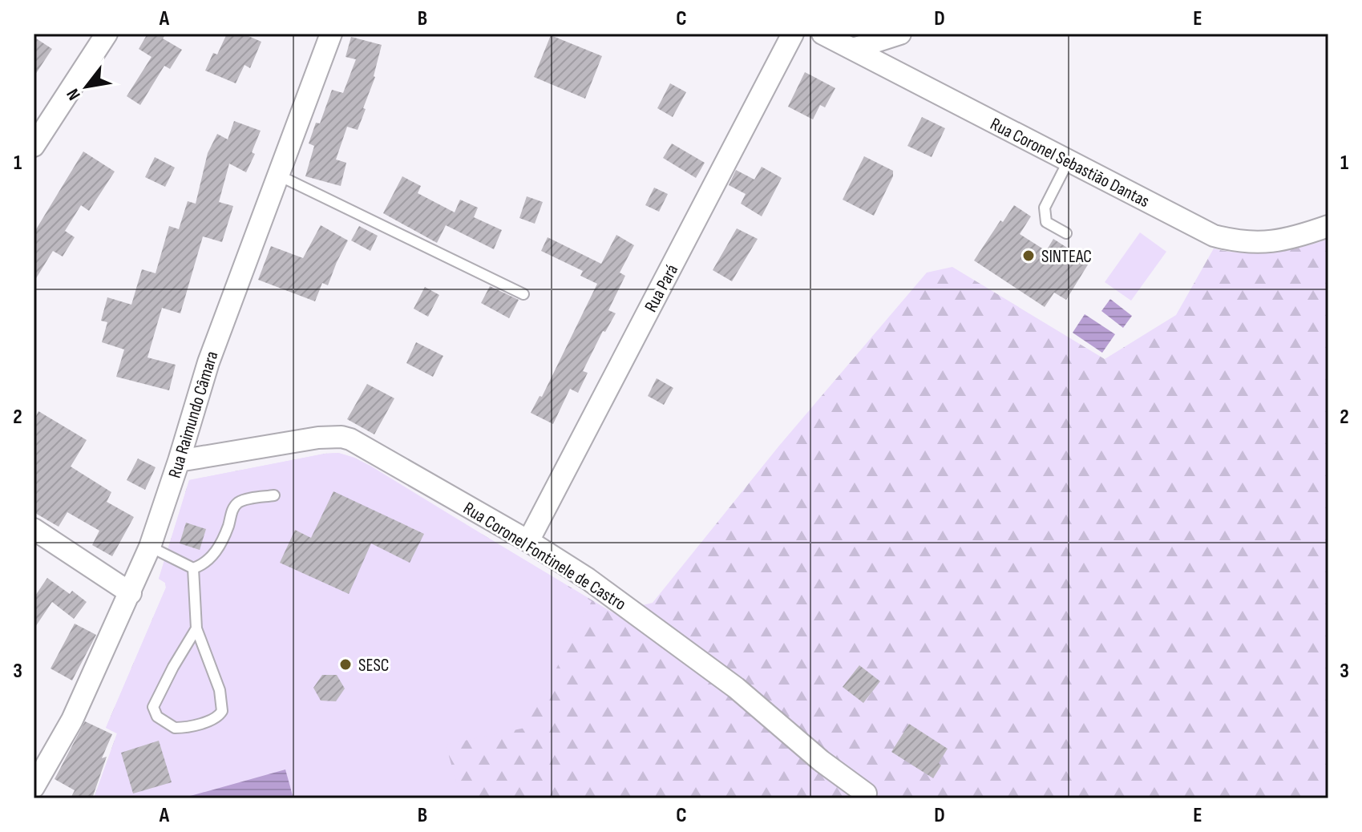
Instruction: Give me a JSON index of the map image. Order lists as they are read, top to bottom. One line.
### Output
{"streets":{"street":["Rua Coronel Sebastião Dantas","Rua Pará","Rua Raimundo Câmara","Rua Coronel Fontinele de Castro"]},"crossings":[["Rua Pará","Rua Coronel Fontinele de Castro"],["Rua Raimundo Câmara","Rua Coronel Fontinele de Castro"]],"places":["SINTEAC","SESC"],"north":"bottom left","grid":{"columns":["A","B","C","D","E"],"rows":["1","2","3"]}}
